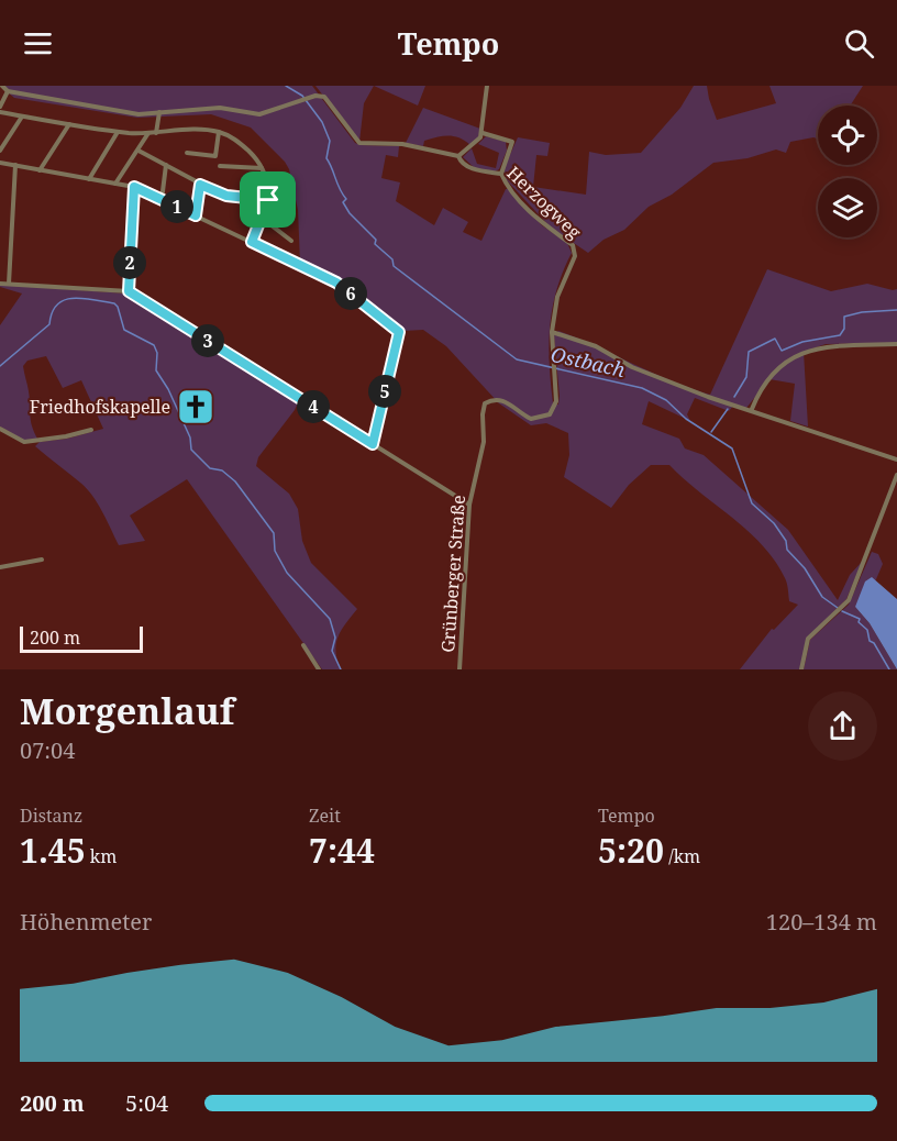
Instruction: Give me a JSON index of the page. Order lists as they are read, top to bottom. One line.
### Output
{"streets":{"street":["Herzogweg","Grünberger Straße"]},"crossings":[["Herzogweg","Grünberger Straße"]],"water":["Ostbach"],"places":{"church":["Friedhofskapelle"]},"scale_bar":"200 m","page":{"header":"Tempo","pins":["1","2","6","3","5","4"],"scale":"200 m","heading":["Morgenlauf","07:04"],"stats":[["Distanz","1.45 km"],["Zeit","7:44"],["Tempo","5:20 /km"]],"chart":["Höhenmeter","120–134 m"],"list":[{"name":"200 m","note":"5:04"}]}}
